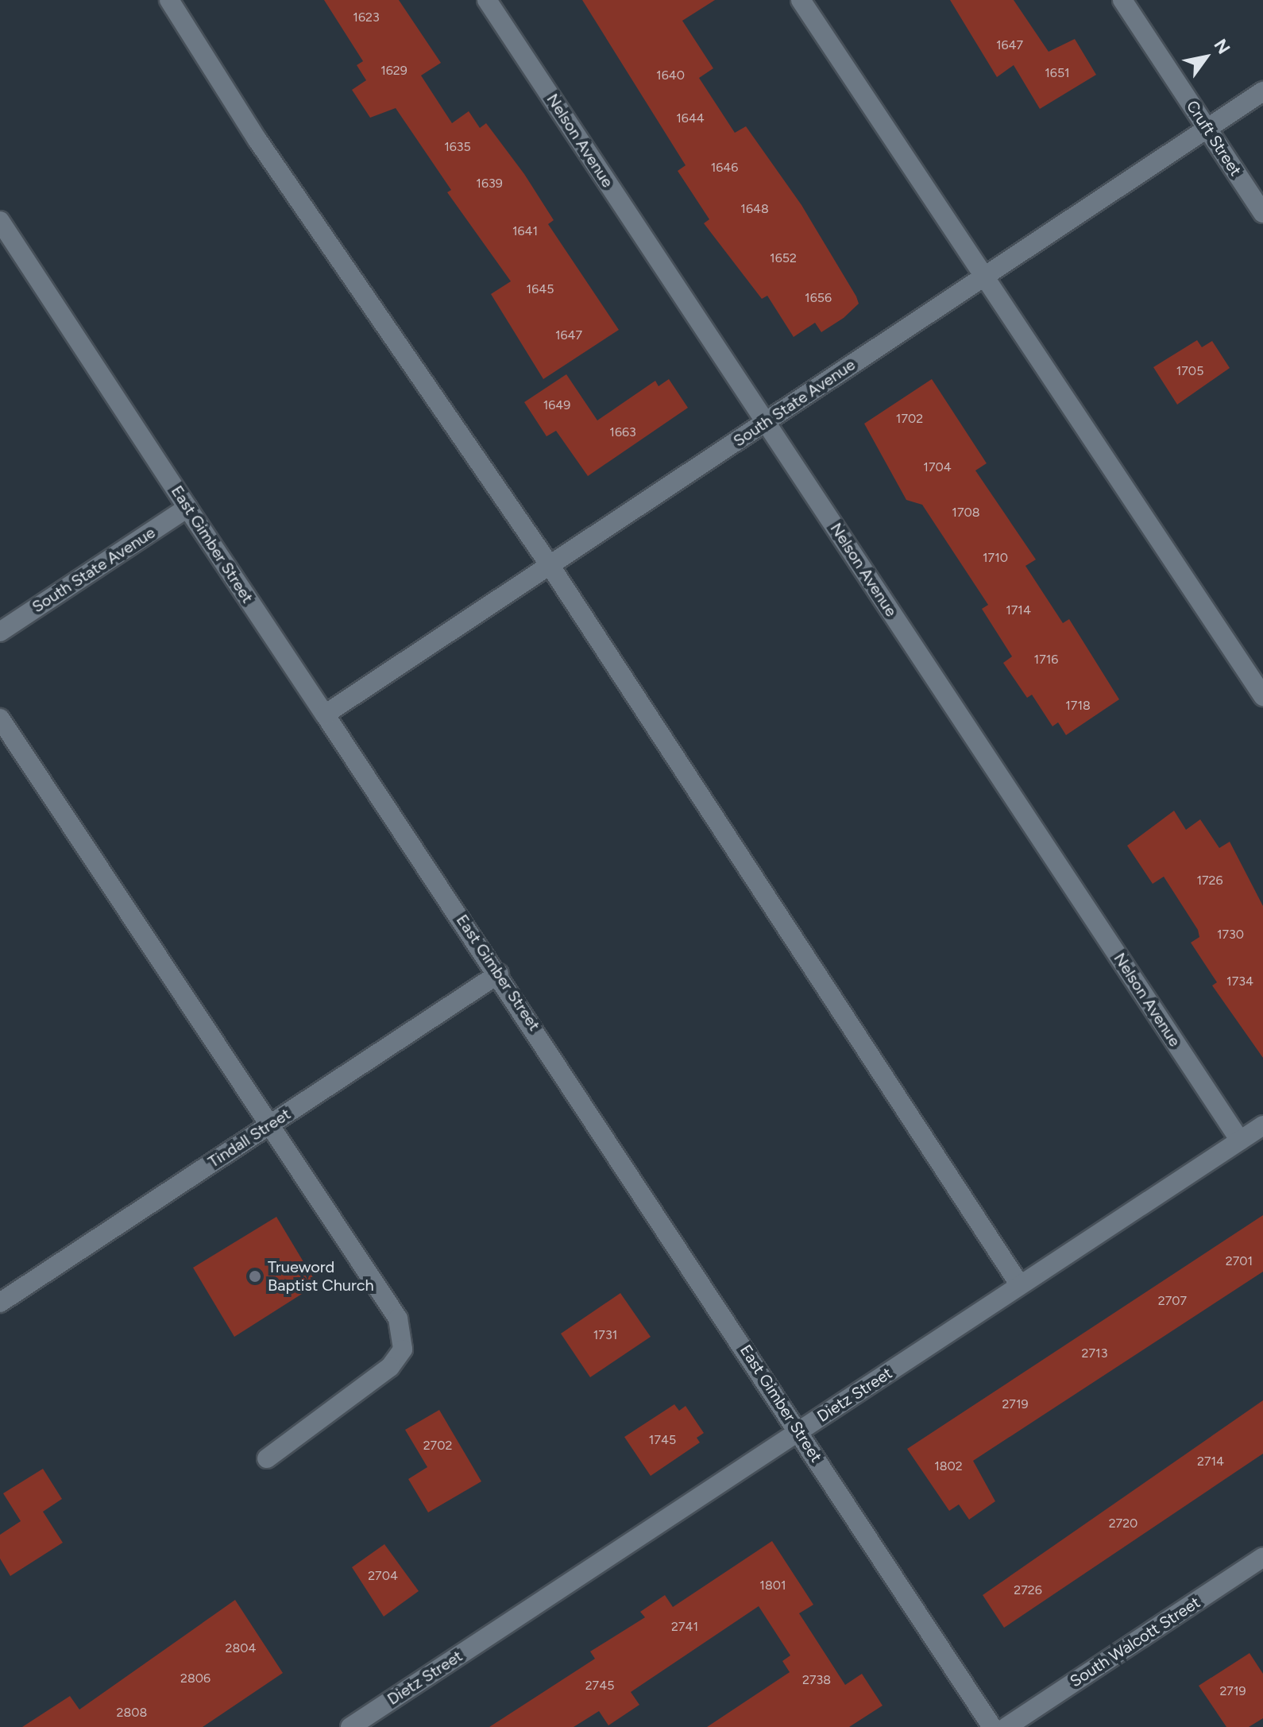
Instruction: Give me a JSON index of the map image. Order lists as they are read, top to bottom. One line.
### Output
{"streets":{"street":["Cruft Street","Nelson Avenue","South State Avenue","East Gimber Street","Tindall Street","Dietz Street","South Walcott Street"]},"crossings":[["Cruft Street","South State Avenue"],["Nelson Avenue","South State Avenue"],["Nelson Avenue","Dietz Street"],["South State Avenue","East Gimber Street"],["East Gimber Street","Tindall Street"],["East Gimber Street","Dietz Street"]],"places":["Trueword Baptist Church"],"house_numbers":["1623","1647","1629","1651","1640","1644","1635","1646","1639","1648","1641","1652","1645","1656","1647","1705","1649","1702","1663","1704","1708","1710","1714","1716","1718","1726","1730","1734","2701","2707","1731","2713","2719","1745","2702","2714","1802","2720","2704","1801","2726","2741","2804","2806","2738","2745","2719","2808"],"north":"top right"}
